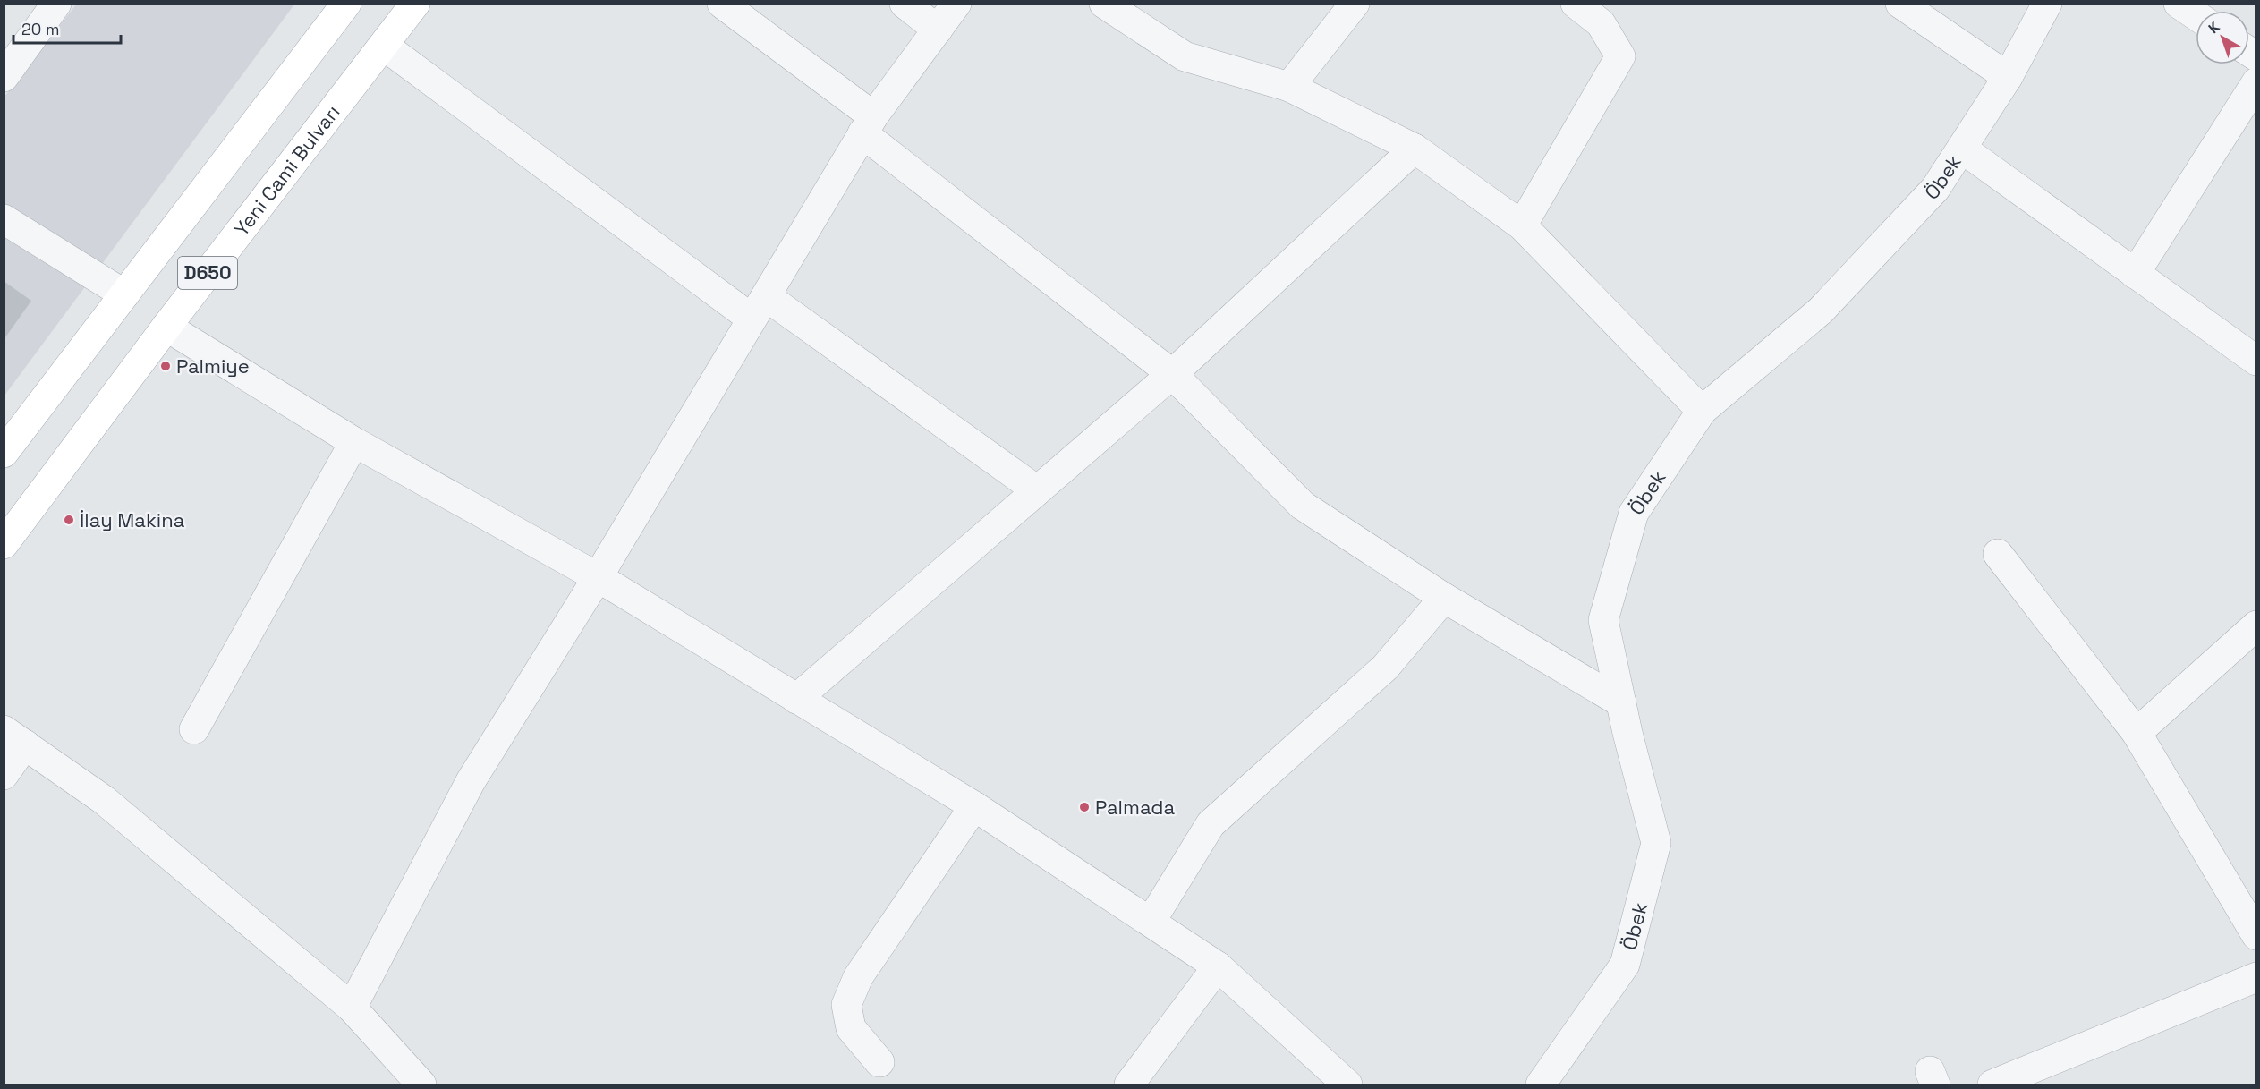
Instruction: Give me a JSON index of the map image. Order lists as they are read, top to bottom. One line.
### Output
{"streets":{"main road":["Yeni Cami Bulvarı","D650"],"street":["Öbek"]},"places":["Palmiye","İlay Makina","Palmada"],"scale_bar":"20 m","north":"top left"}
